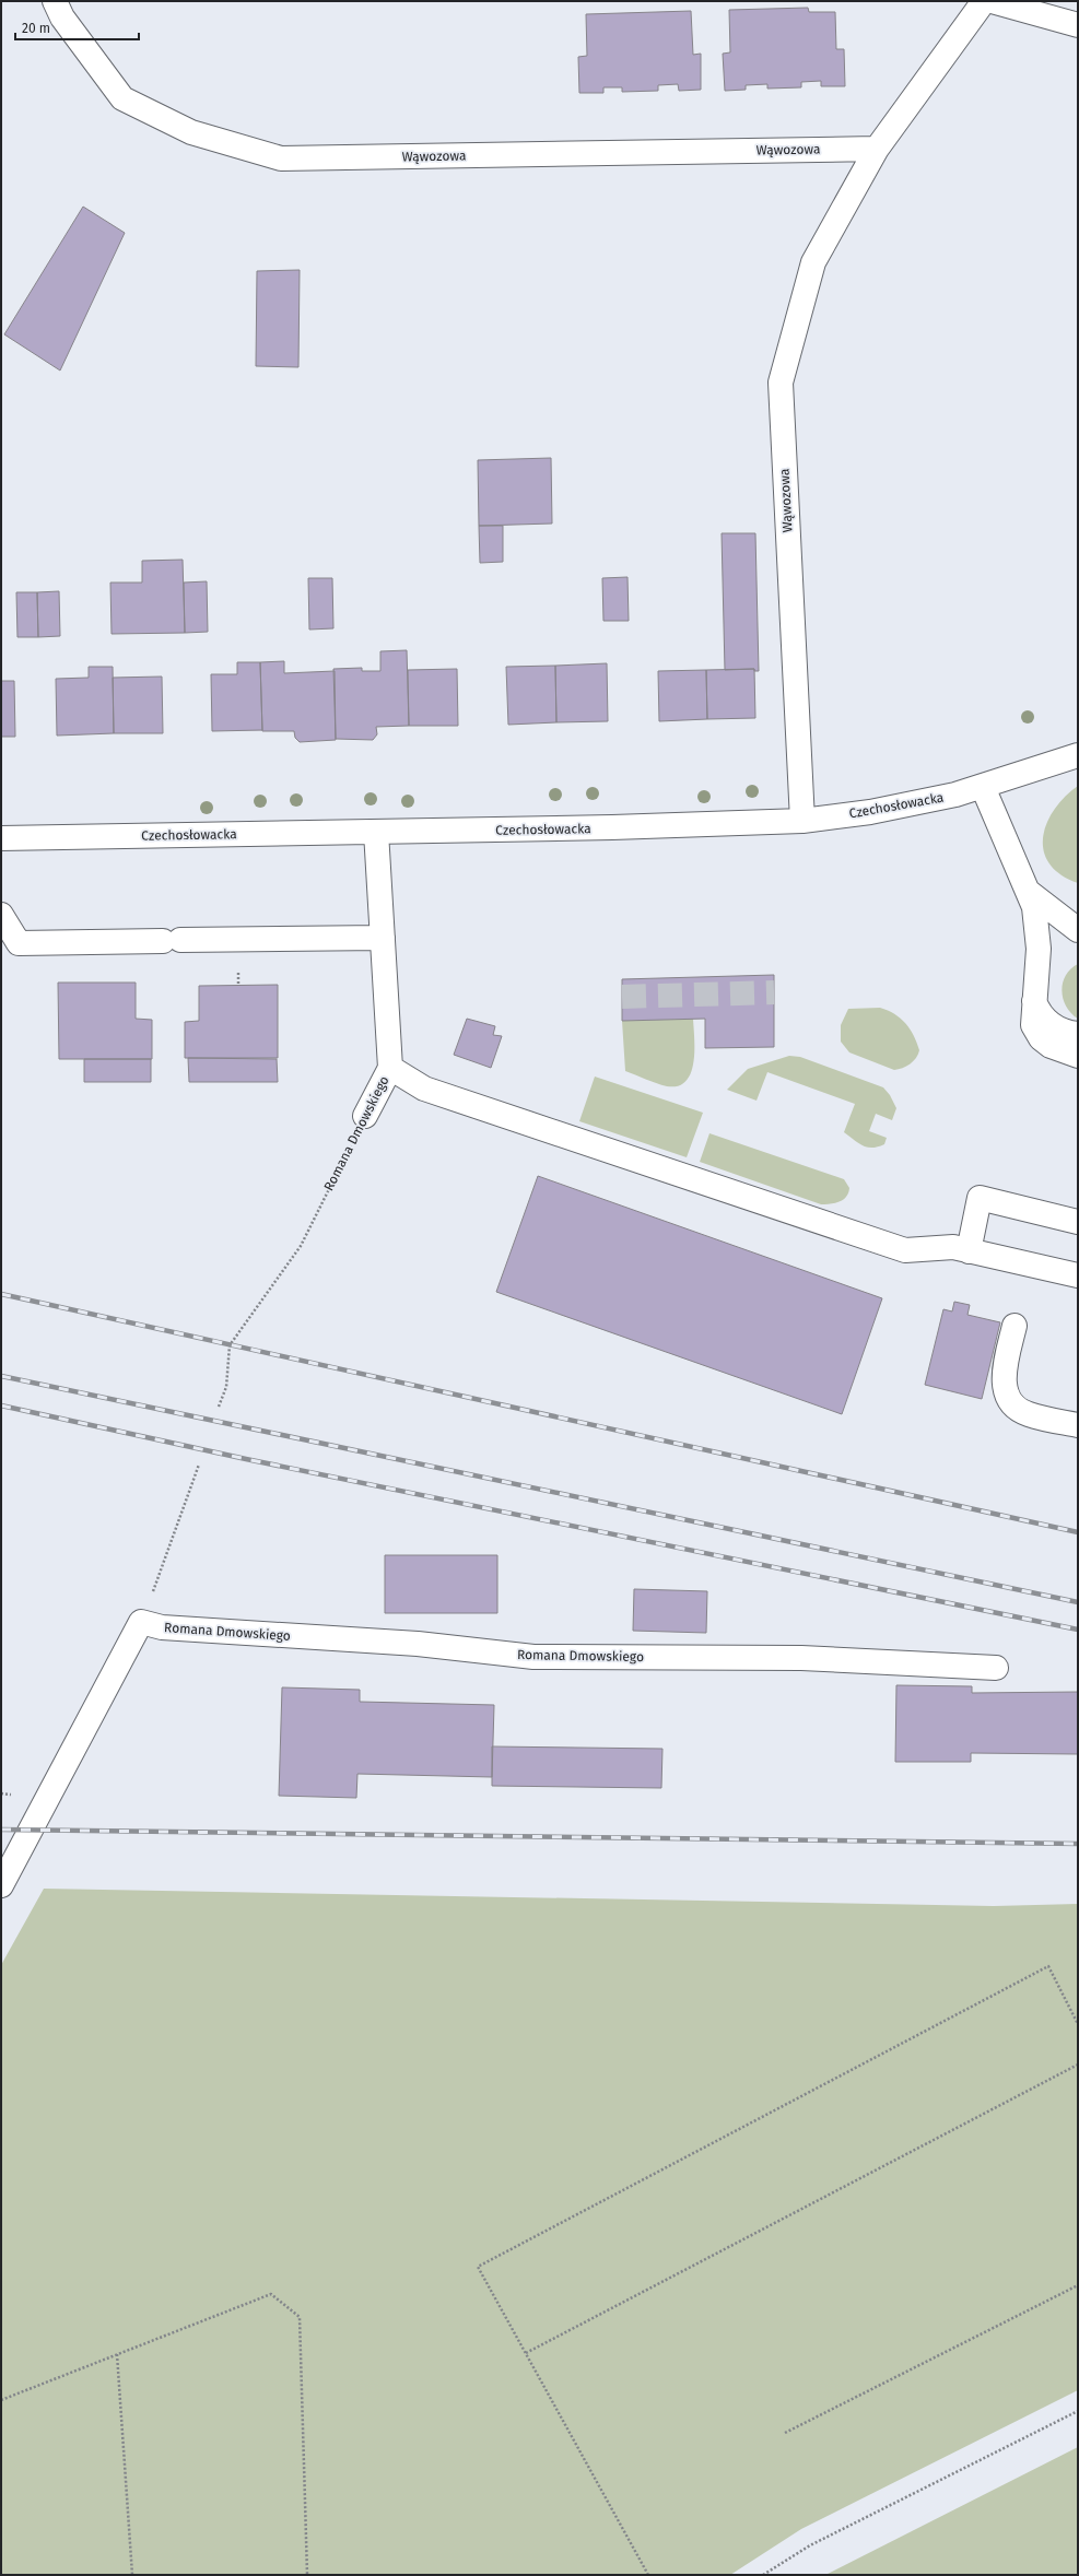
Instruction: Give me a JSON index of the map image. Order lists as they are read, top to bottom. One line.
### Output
{"streets":{"street":["Wąwozowa","Czechosłowacka","Romana Dmowskiego"]},"crossings":[["Wąwozowa","Czechosłowacka"],["Czechosłowacka","Romana Dmowskiego"]],"scale_bar":"20 m"}
